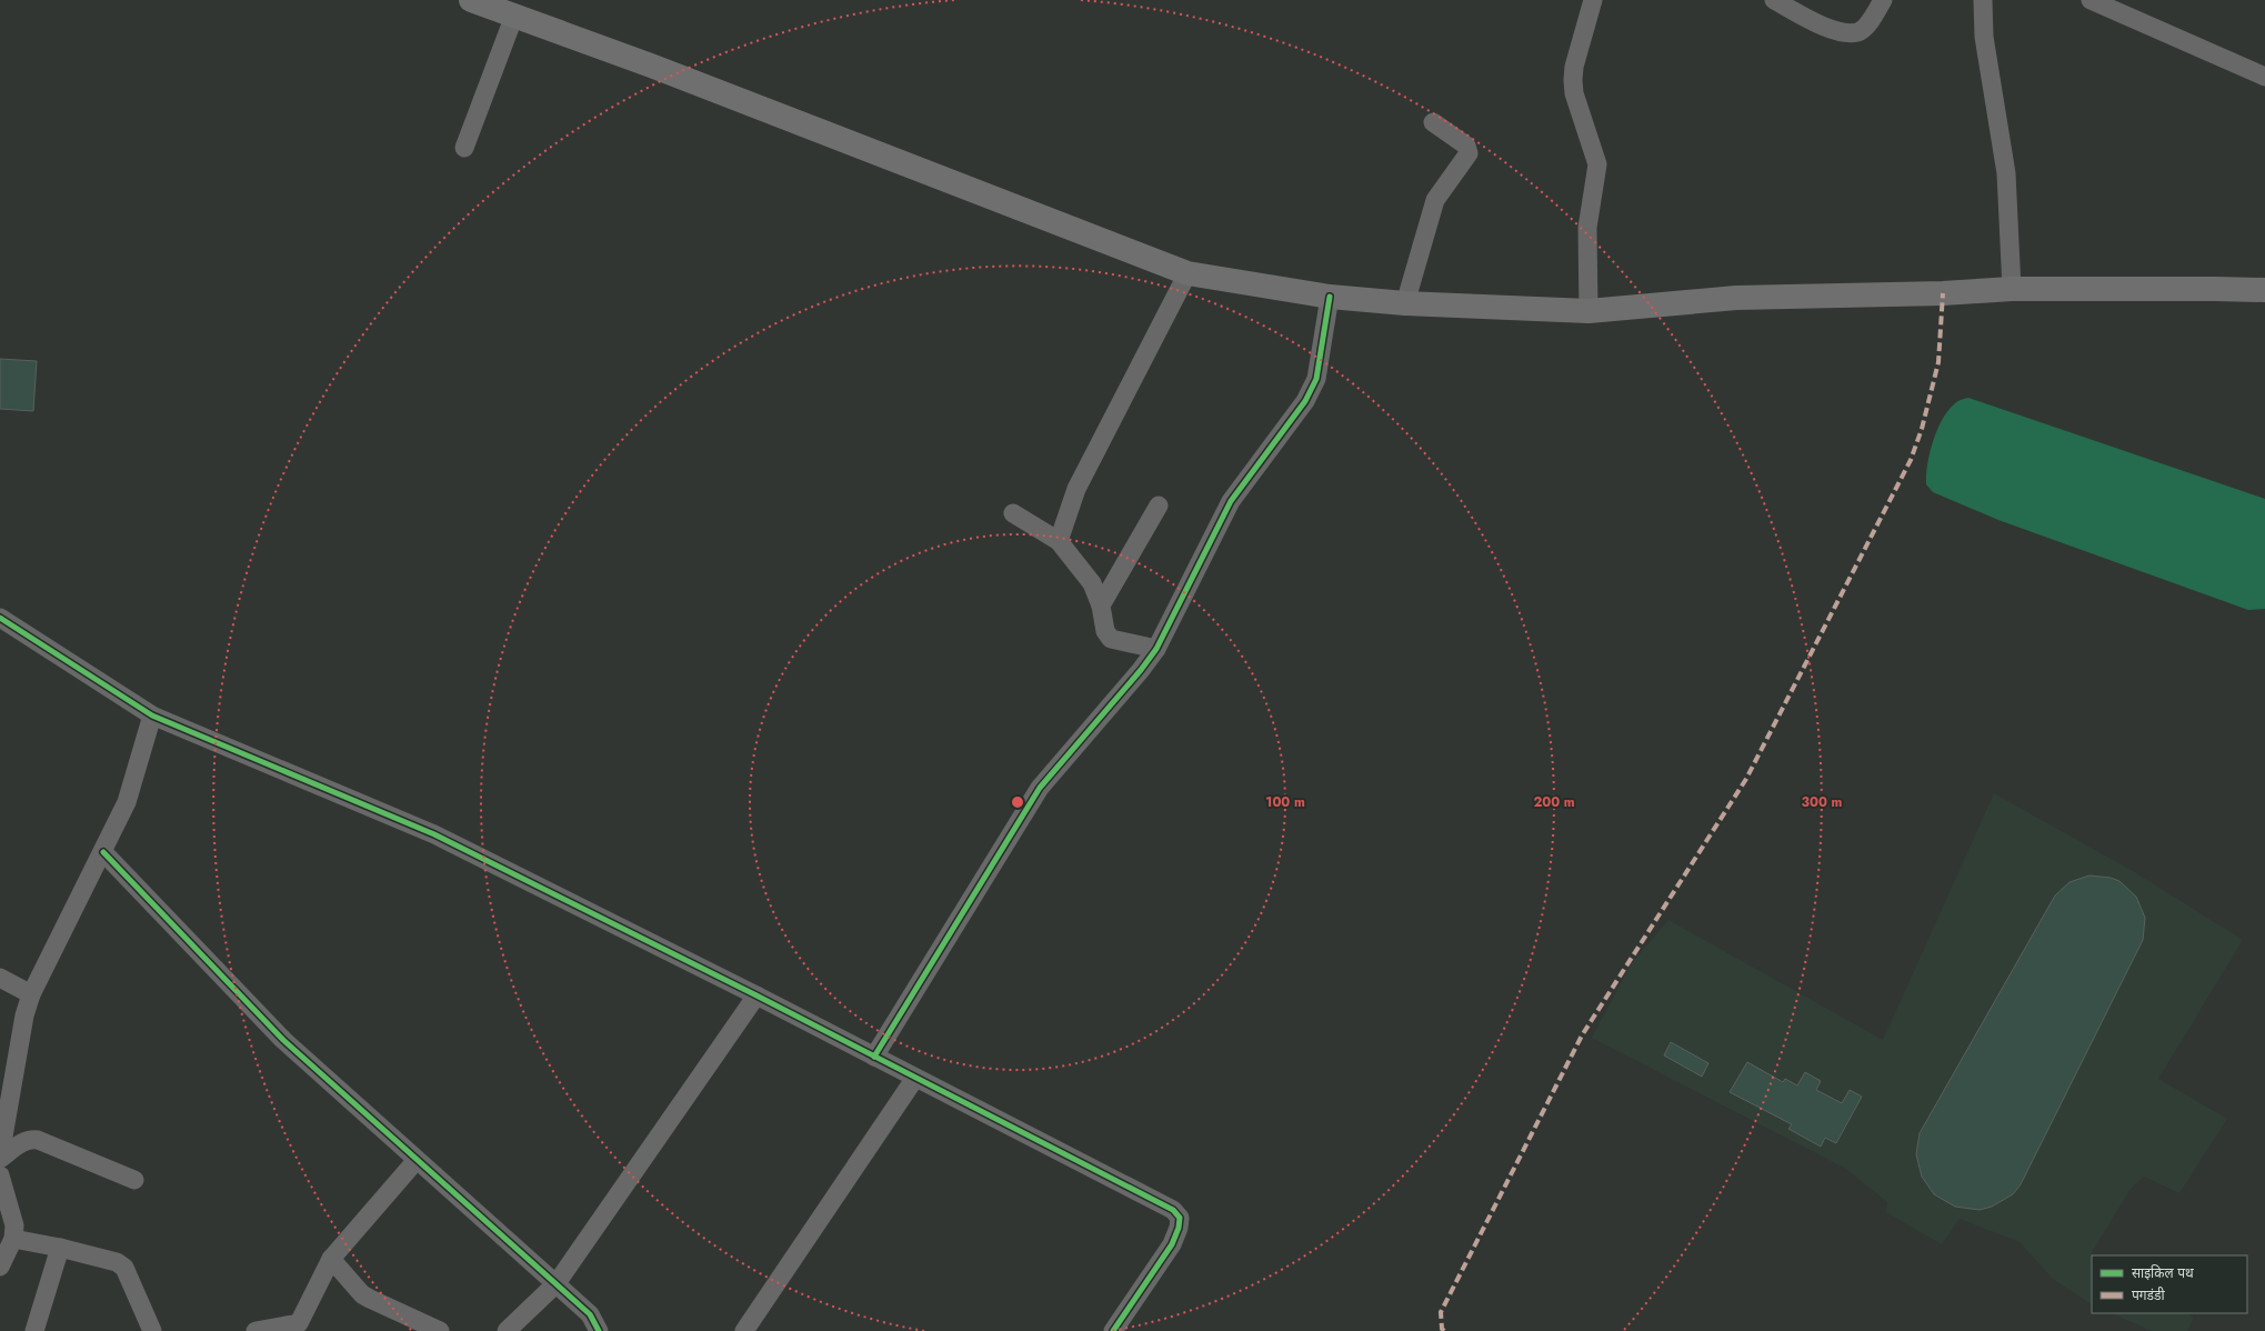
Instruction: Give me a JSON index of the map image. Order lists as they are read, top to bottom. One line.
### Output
{"legend":["साइकिल पथ","पगडंडी"],"rings":["100 m","200 m","300 m"]}
